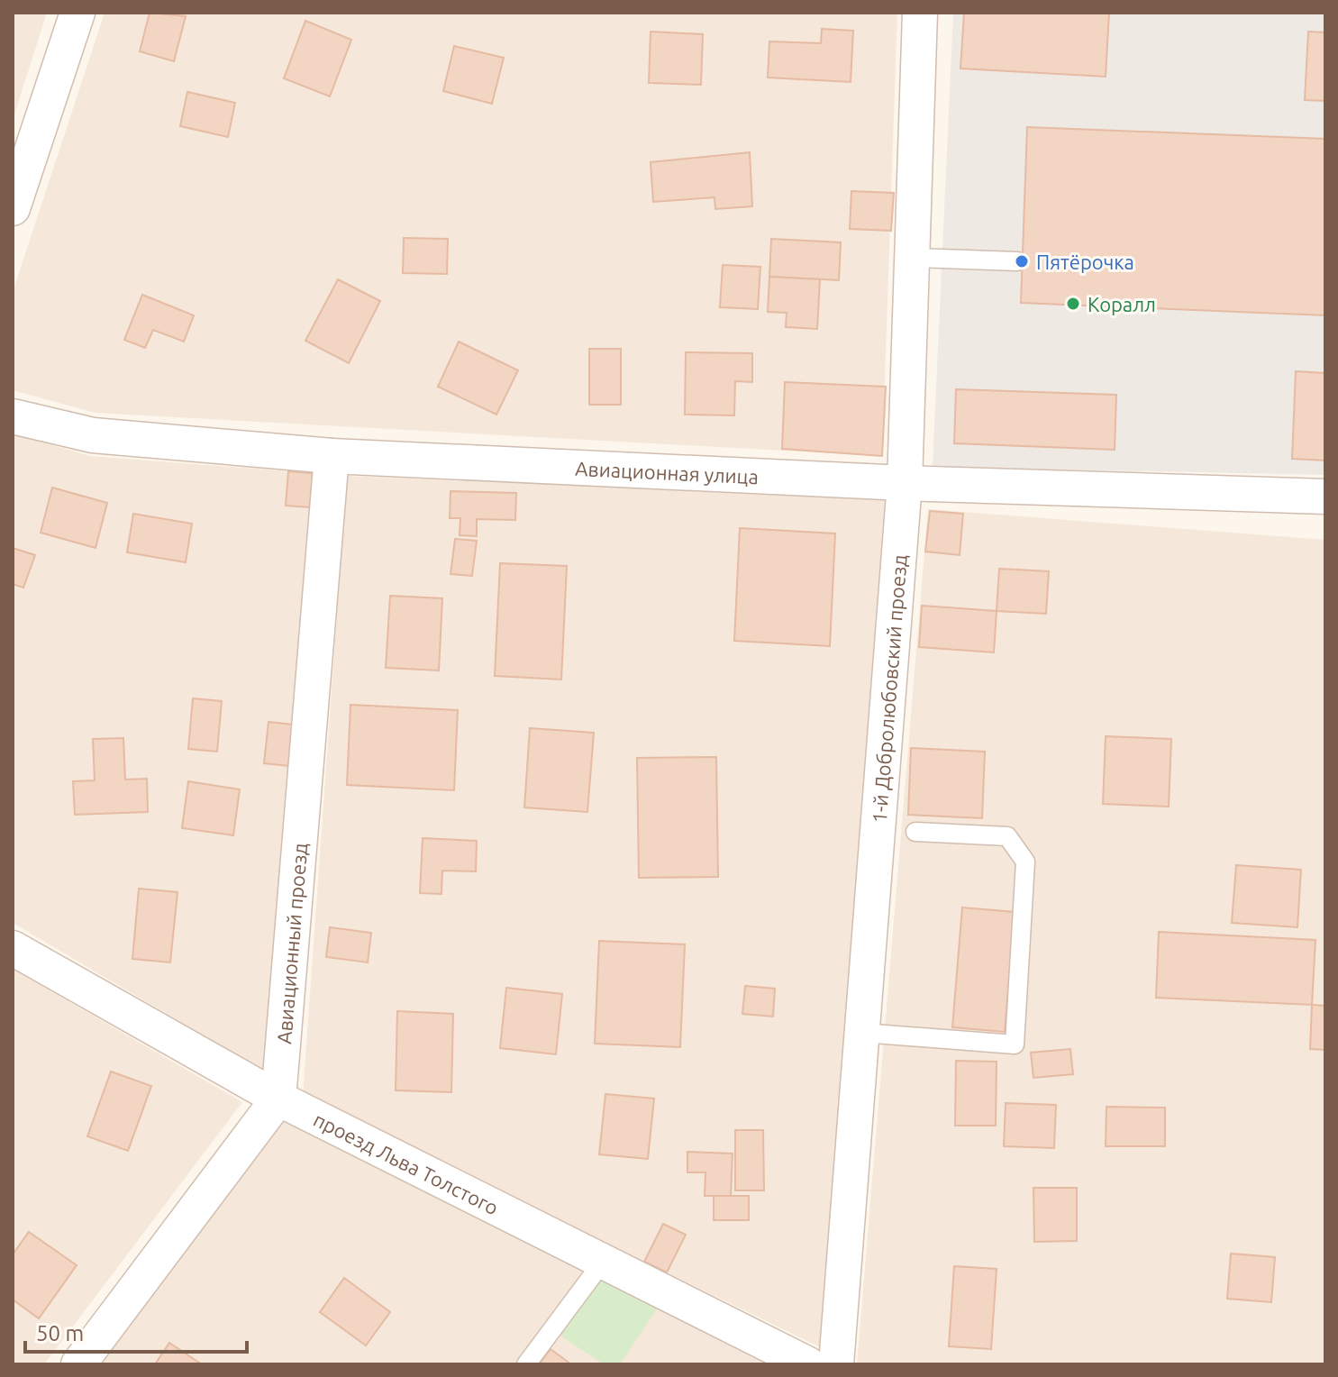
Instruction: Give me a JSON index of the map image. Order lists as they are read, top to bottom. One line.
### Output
{"streets":{"street":["Авиационная улица","1-й Добролюбовский проезд","Авиационный проезд","проезд Льва Толстого"]},"crossings":[["Авиационная улица","1-й Добролюбовский проезд"],["Авиационная улица","Авиационный проезд"],["Авиационный проезд","проезд Льва Толстого"]],"places":["Пятёрочка","Коралл"],"scale_bar":"50 m"}
